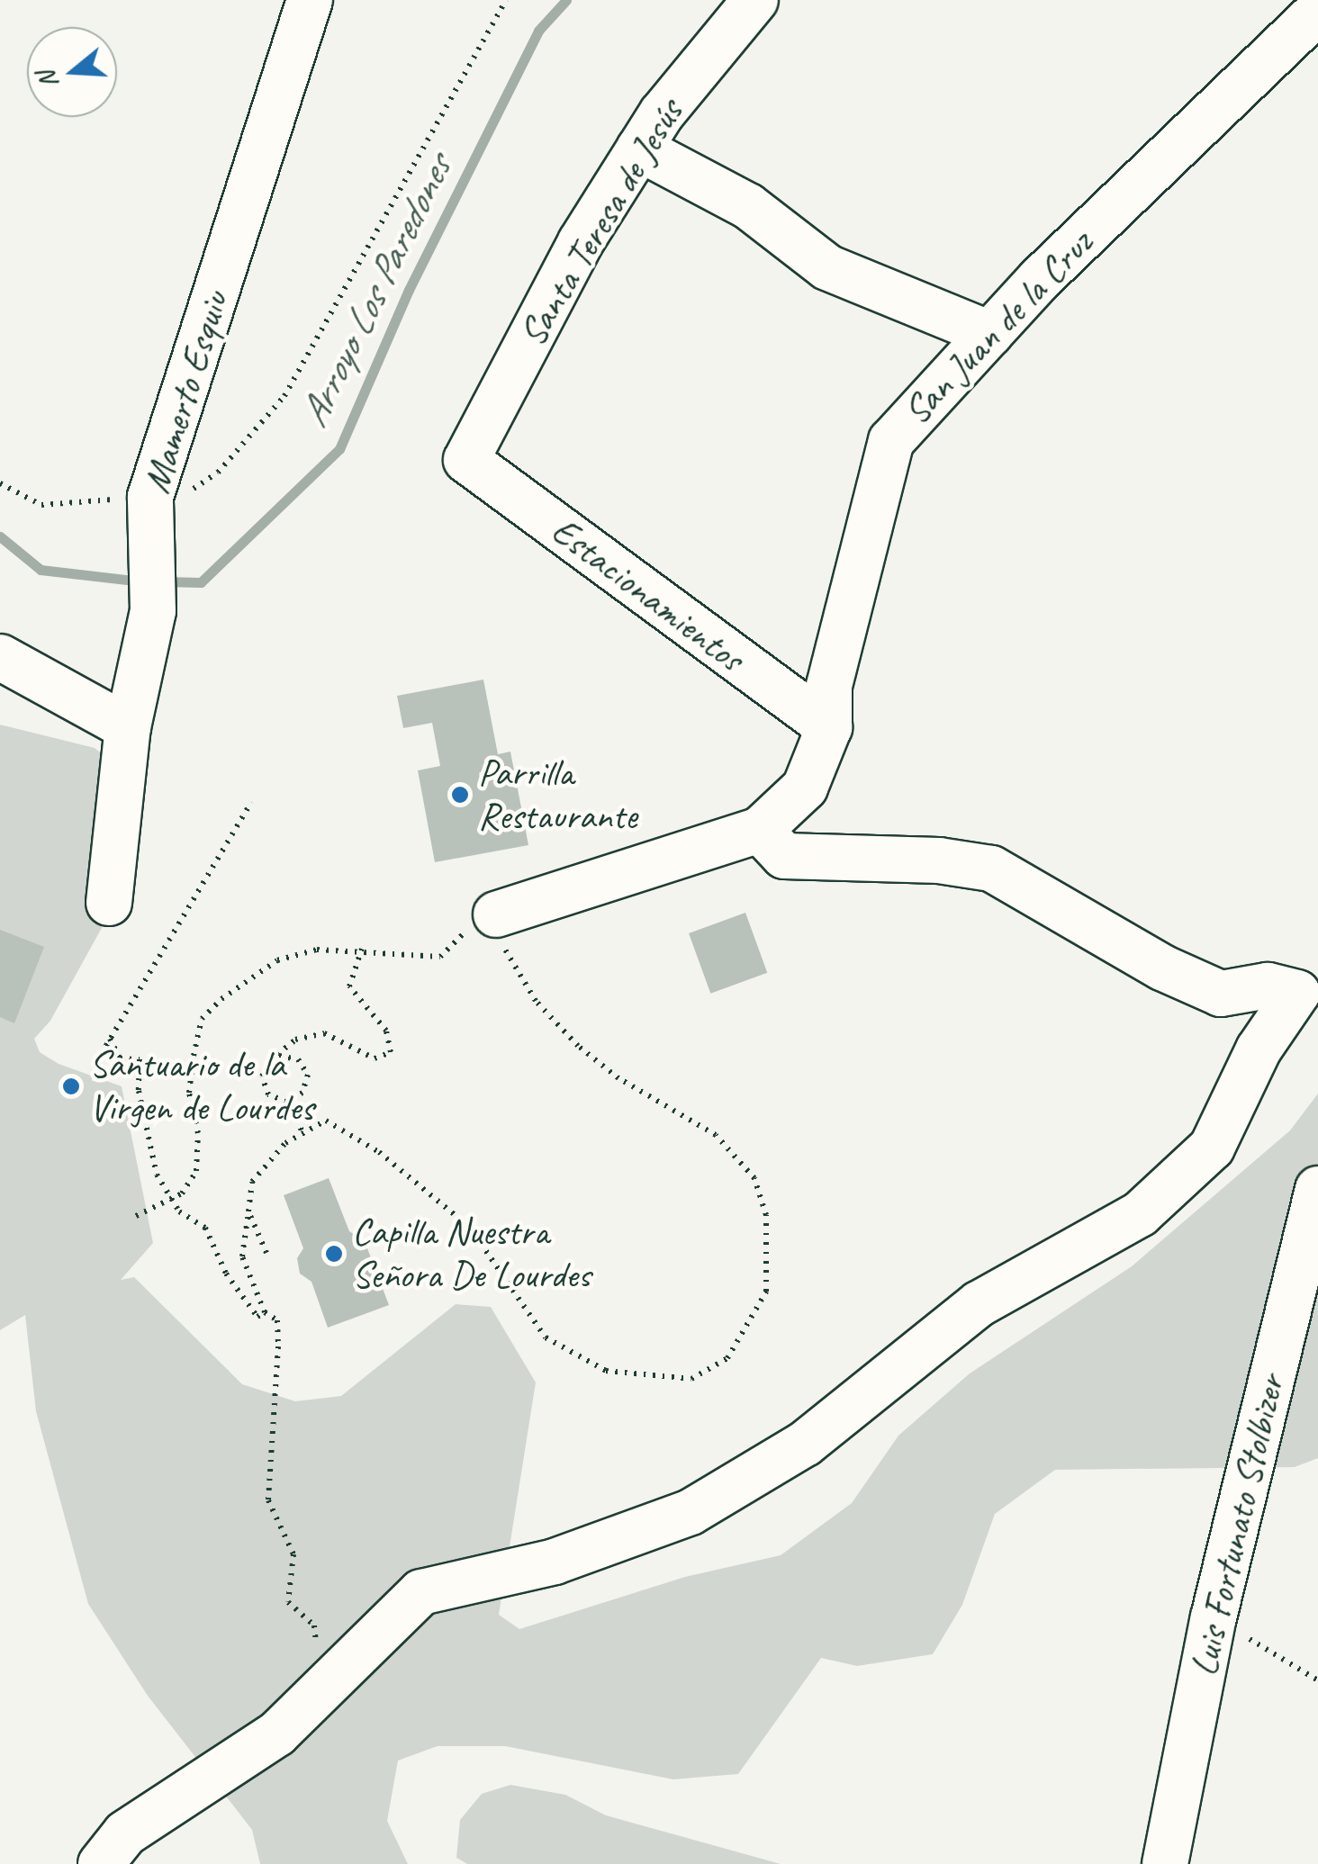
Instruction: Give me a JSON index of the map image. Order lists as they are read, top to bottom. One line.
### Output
{"streets":{"street":["Santa Teresa de Jesús","San Juan de la Cruz","Mamerto Esquiu","Estacionamientos","Luis Fortunato Stolbizer"]},"crossings":[["Santa Teresa de Jesús","Estacionamientos"],["San Juan de la Cruz","Estacionamientos"]],"water":["Arroyo Los Paredones"],"places":["Parrilla Restaurante","Santuario de la Virgen de Lourdes","Capilla Nuestra Señora De Lourdes"],"north":"left"}
